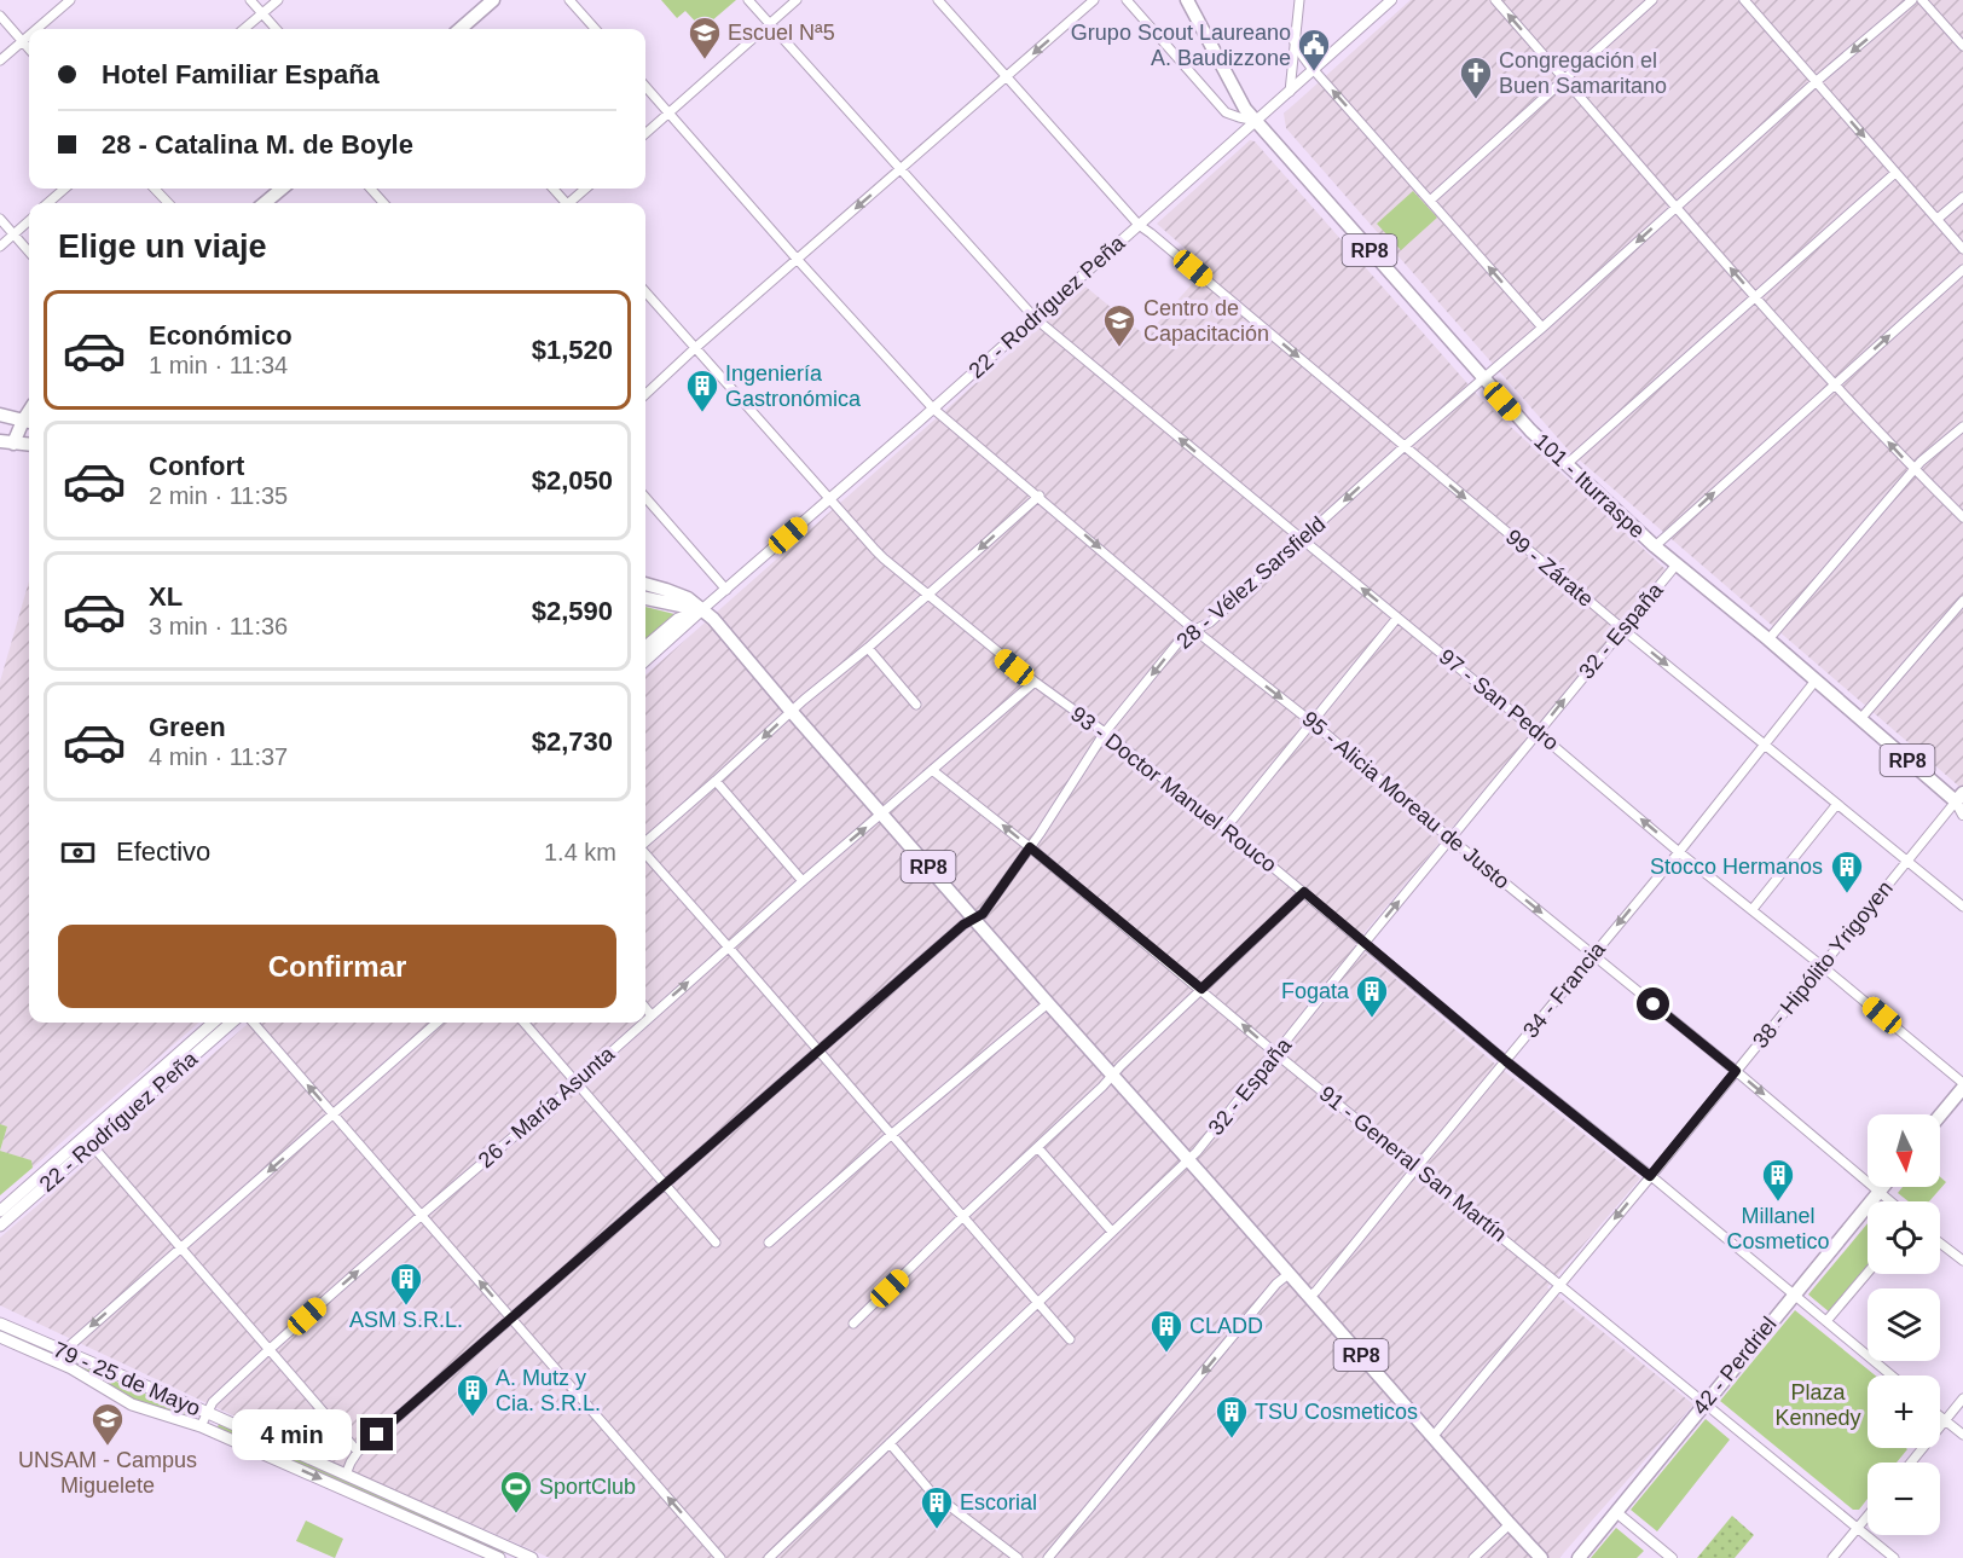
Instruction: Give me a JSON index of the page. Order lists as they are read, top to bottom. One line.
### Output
{"streets":{"main road":["RP8","22 - Rodríguez Peña","101 - Iturraspe","42 - Perdriel","79 - 25 de Mayo"],"street":["99 - Zárate","28 - Vélez Sarsfield","32 - España","97 - San Pedro","93 - Doctor Manuel Rouco","95 - Alicia Moreau de Justo","38 - Hipólito Yrigoyen","34 - Francia","26 - María Asunta","91 - General San Martín"]},"crossings":[["RP8","22 - Rodríguez Peña"],["RP8","101 - Iturraspe"],["RP8","28 - Vélez Sarsfield"],["RP8","32 - España"],["RP8","38 - Hipólito Yrigoyen"],["RP8","34 - Francia"],["RP8","26 - María Asunta"],["22 - Rodríguez Peña","101 - Iturraspe"],["22 - Rodríguez Peña","99 - Zárate"],["22 - Rodríguez Peña","97 - San Pedro"],["22 - Rodríguez Peña","93 - Doctor Manuel Rouco"],["22 - Rodríguez Peña","95 - Alicia Moreau de Justo"],["101 - Iturraspe","28 - Vélez Sarsfield"],["101 - Iturraspe","32 - España"],["101 - Iturraspe","38 - Hipólito Yrigoyen"],["101 - Iturraspe","34 - Francia"],["99 - Zárate","28 - Vélez Sarsfield"],["99 - Zárate","32 - España"],["99 - Zárate","38 - Hipólito Yrigoyen"],["99 - Zárate","34 - Francia"],["28 - Vélez Sarsfield","97 - San Pedro"],["28 - Vélez Sarsfield","93 - Doctor Manuel Rouco"],["28 - Vélez Sarsfield","95 - Alicia Moreau de Justo"],["28 - Vélez Sarsfield","91 - General San Martín"],["32 - España","97 - San Pedro"],["32 - España","93 - Doctor Manuel Rouco"],["32 - España","95 - Alicia Moreau de Justo"],["32 - España","91 - General San Martín"],["97 - San Pedro","38 - Hipólito Yrigoyen"],["97 - San Pedro","34 - Francia"],["93 - Doctor Manuel Rouco","38 - Hipólito Yrigoyen"],["93 - Doctor Manuel Rouco","34 - Francia"],["93 - Doctor Manuel Rouco","26 - María Asunta"],["93 - Doctor Manuel Rouco","42 - Perdriel"],["95 - Alicia Moreau de Justo","38 - Hipólito Yrigoyen"],["95 - Alicia Moreau de Justo","34 - Francia"],["95 - Alicia Moreau de Justo","42 - Perdriel"],["38 - Hipólito Yrigoyen","91 - General San Martín"],["34 - Francia","91 - General San Martín"],["26 - María Asunta","91 - General San Martín"],["26 - María Asunta","79 - 25 de Mayo"],["91 - General San Martín","42 - Perdriel"]],"one_way":["99 - Zárate","97 - San Pedro","95 - Alicia Moreau de Justo","26 - María Asunta"],"parks":["Plaza Kennedy"],"places":{"school or university":["Escuel Nª5","Centro de Capacitación","UNSAM - Campus Miguelete"],"public building":["Grupo Scout Laureano A. Baudizzone"],"church":["Congregación el Buen Samaritano"],"building":["Ingeniería Gastronómica","Stocco Hermanos","Fogata","Millanel Cosmetico","ASM S.R.L.","CLADD","A. Mutz y Cia. S.R.L.","TSU Cosmeticos","Escorial"],"sports":["SportClub"]},"north":"bottom","page":{"banner":["Hotel Familiar España","28 - Catalina M. de Boyle"],"heading":"Elige un viaje","list":[{"name":"Económico","note":"1 min · 11:34","value":"$1,520"},{"name":"Confort","note":"2 min · 11:35","value":"$2,050"},{"name":"XL","note":"3 min · 11:36","value":"$2,590"},{"name":"Green","note":"4 min · 11:37","value":"$2,730"}],"pay":["Efectivo","1.4 km"],"buttons":"Confirmar","map_buttons":["+","−"],"bubble":"4 min"}}
